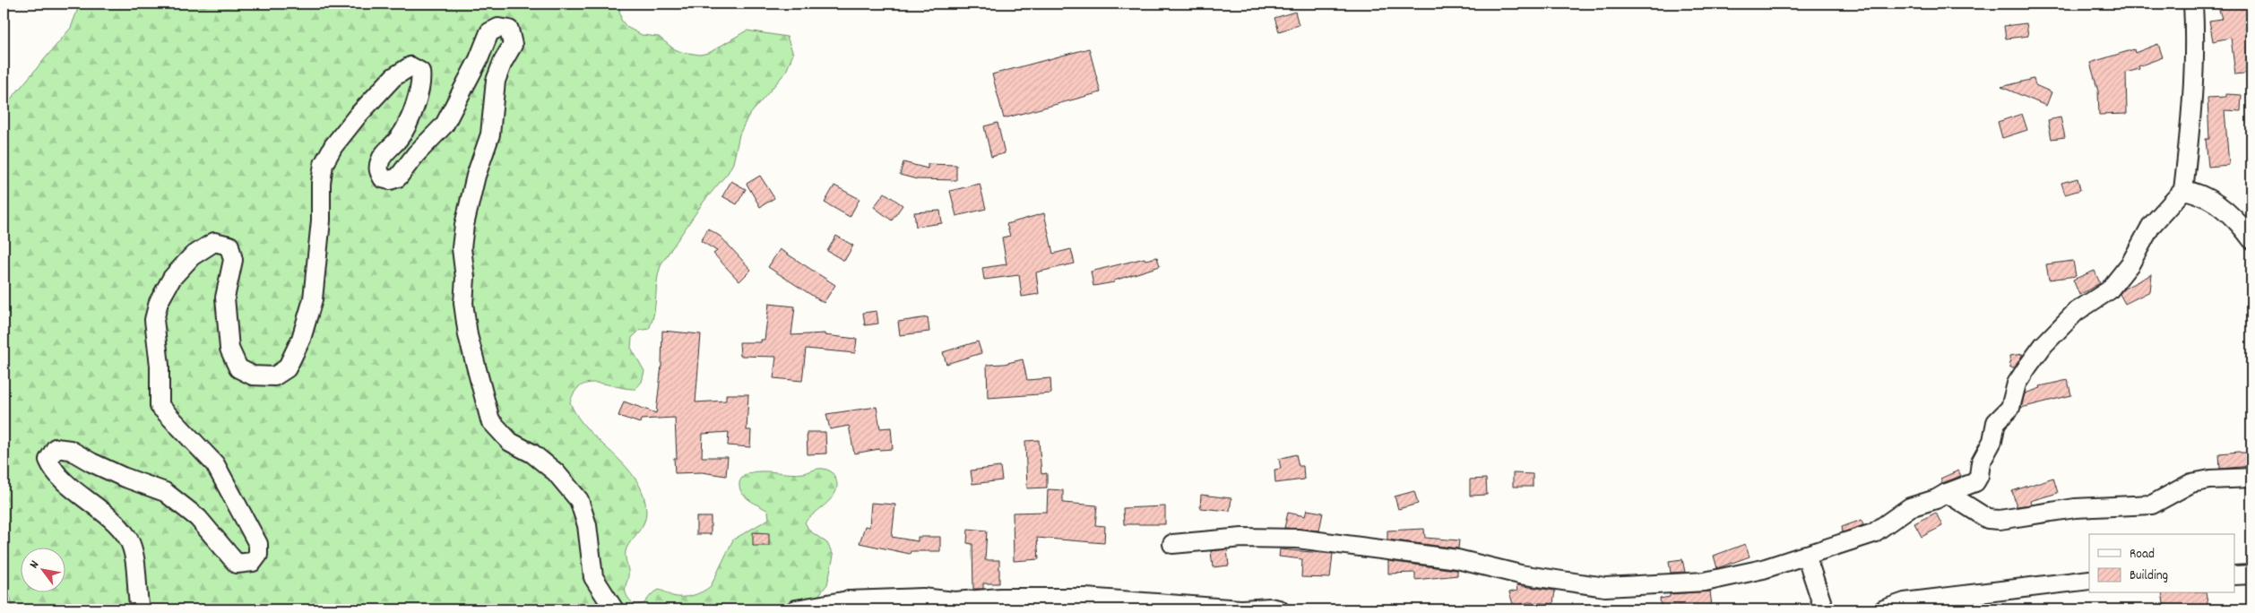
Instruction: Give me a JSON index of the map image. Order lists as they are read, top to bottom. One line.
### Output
{"legend":["Road","Building"],"north":"top left"}
